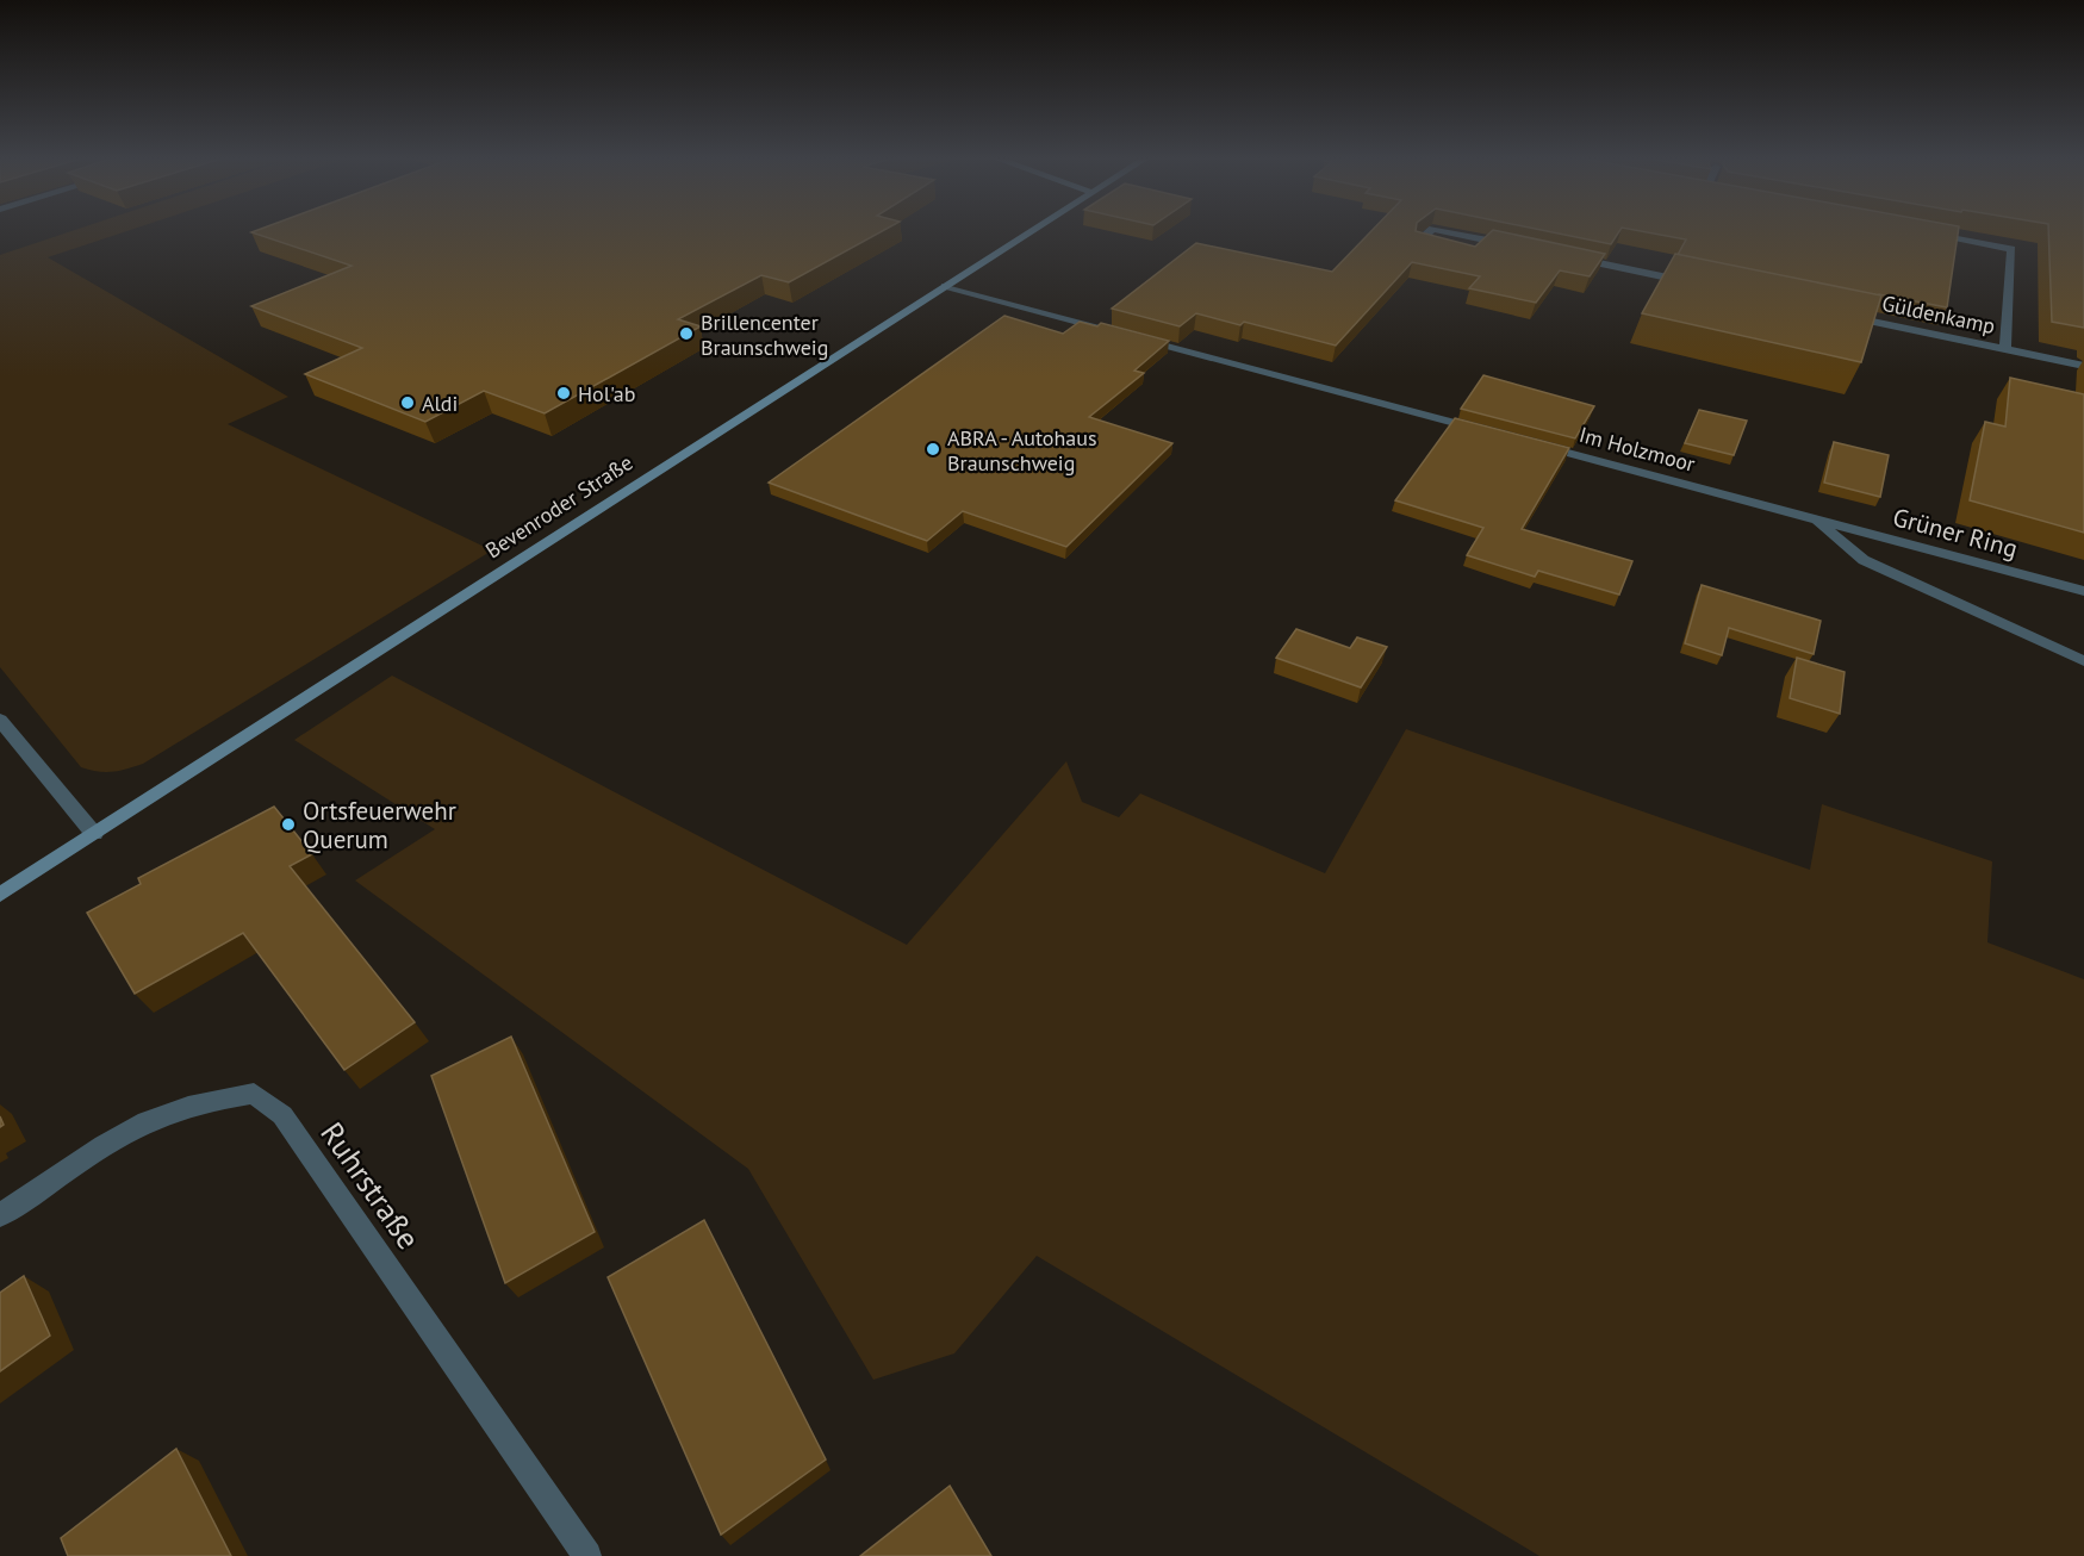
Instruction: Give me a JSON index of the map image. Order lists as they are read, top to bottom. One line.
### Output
{"streets":{"main road":["Bevenroder Straße"],"street":["Güldenkamp","Im Holzmoor","Grüner Ring","Ruhrstraße"]},"crossings":[["Im Holzmoor","Grüner Ring"]],"places":["Brillencenter Braunschweig","Hol'ab","Aldi","ABRA - Autohaus Braunschweig","Ortsfeuerwehr Querum"]}
